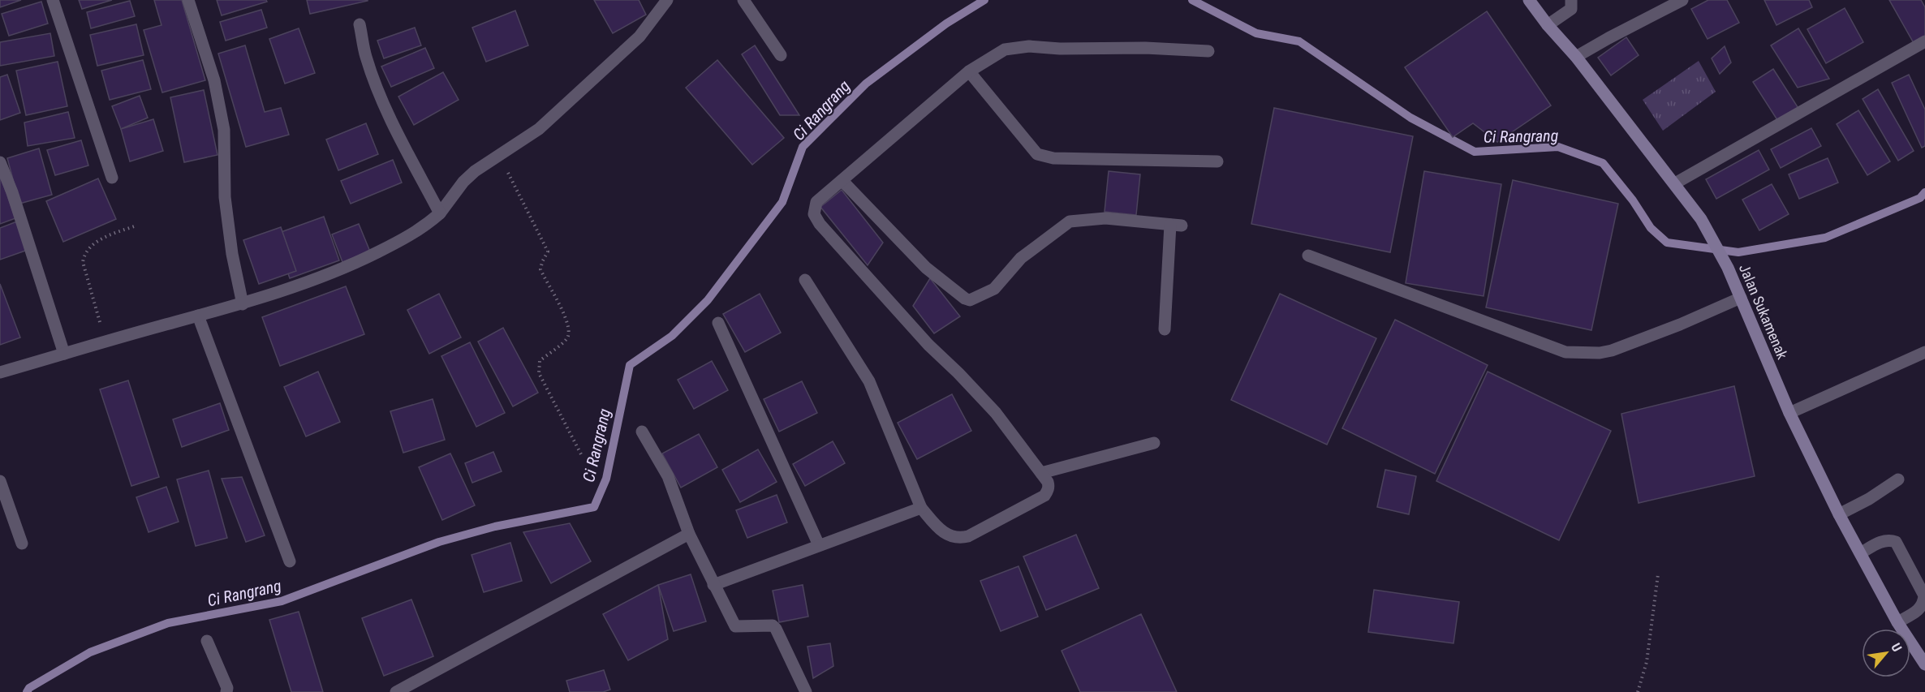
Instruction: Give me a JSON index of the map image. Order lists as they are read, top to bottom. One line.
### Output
{"streets":{"main road":["Jalan Sukamenak"]},"water":["Ci Rangrang"],"north":"top right"}
